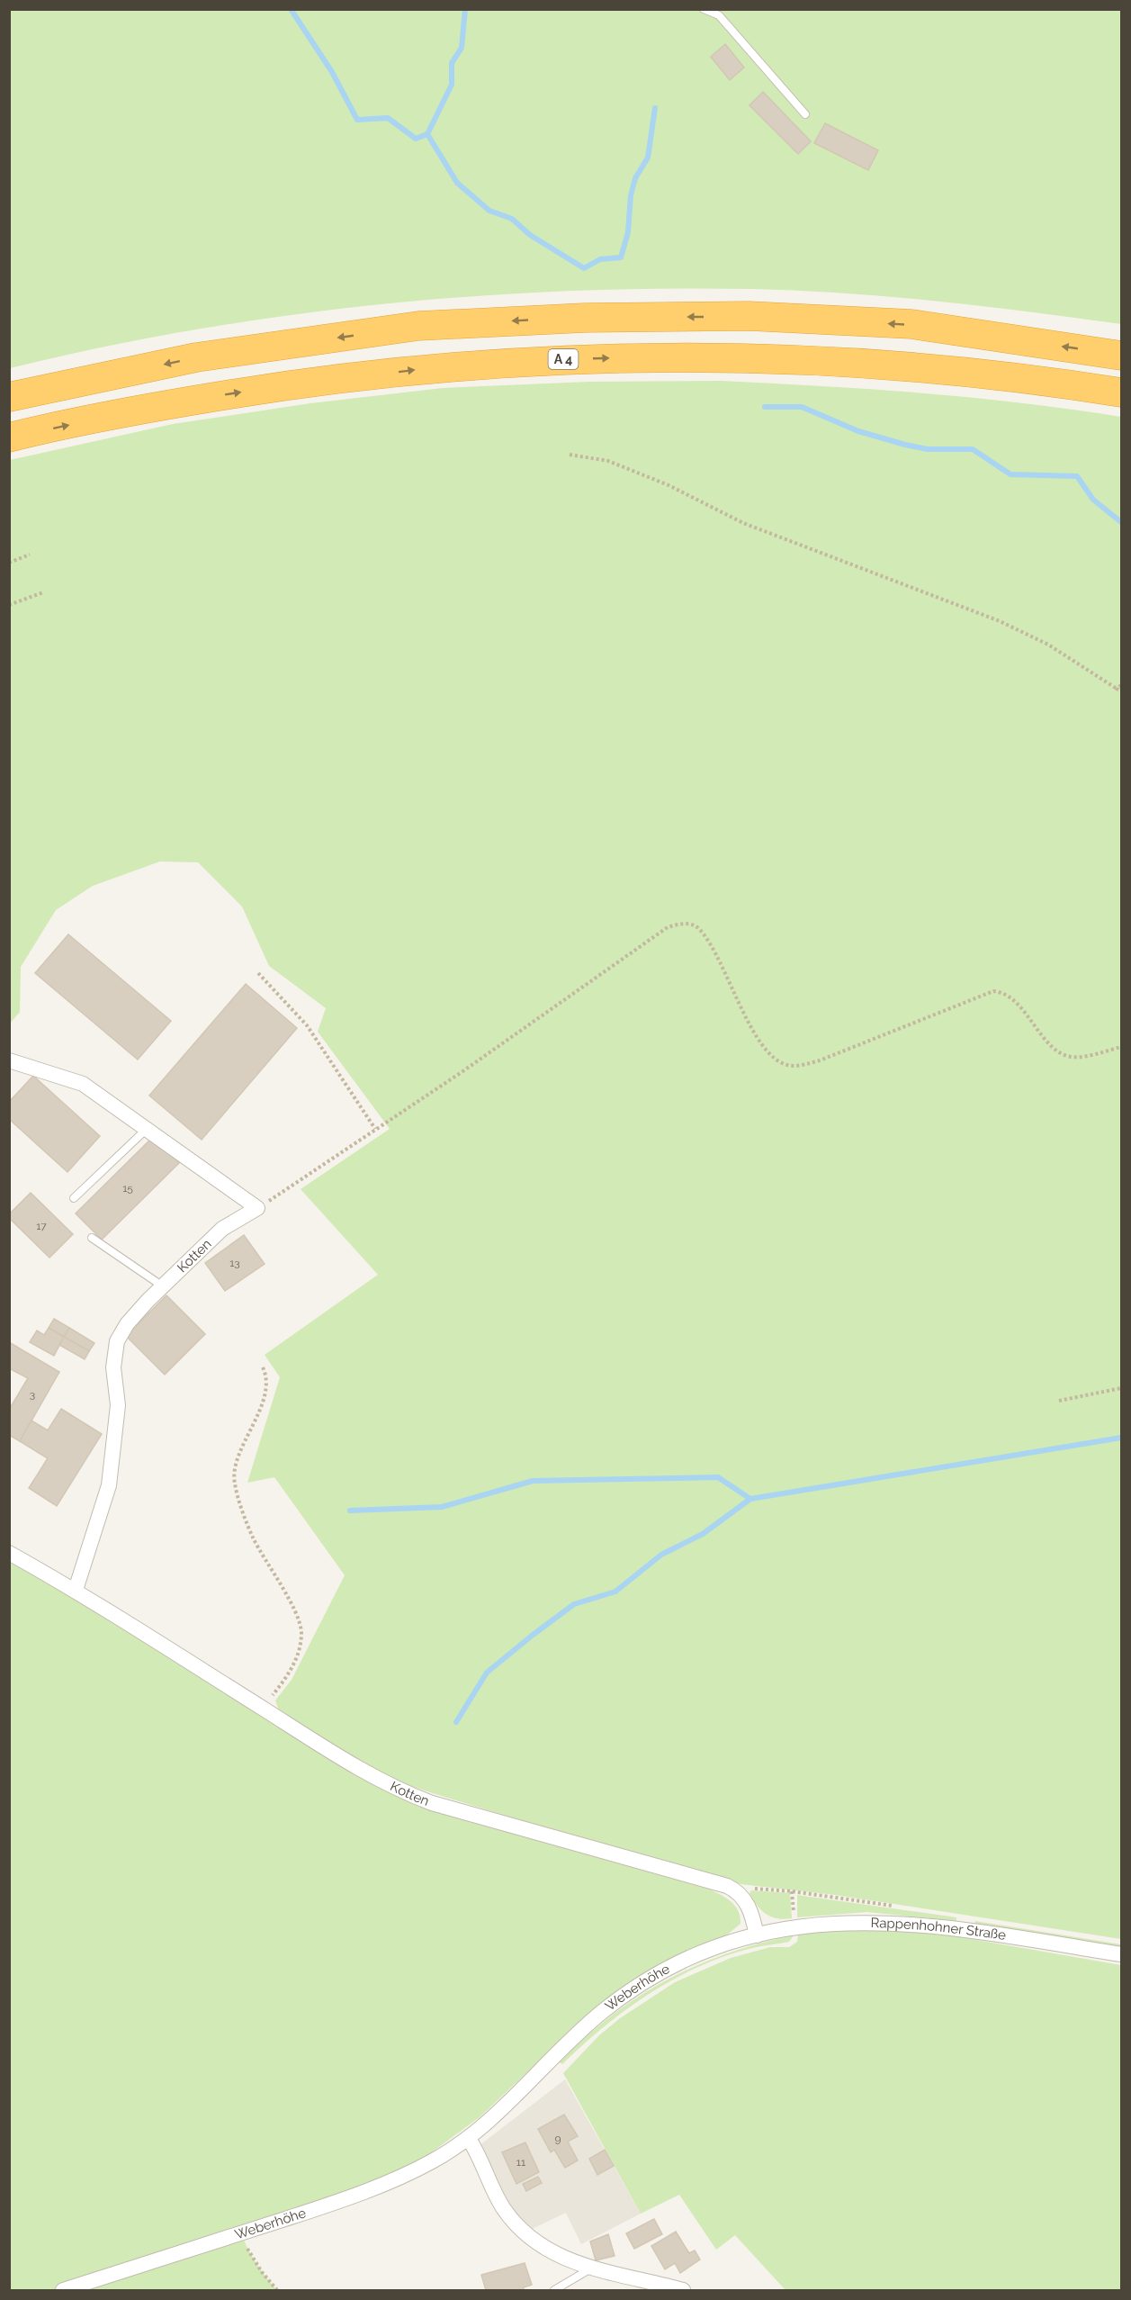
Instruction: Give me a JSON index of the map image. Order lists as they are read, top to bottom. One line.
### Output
{"streets":{"highway":["A 4"],"street":["Kotten","Rappenhohner Straße","Weberhöhe"]},"crossings":[["Rappenhohner Straße","Weberhöhe"]],"house_numbers":["15","17","13","3","9","11"]}
